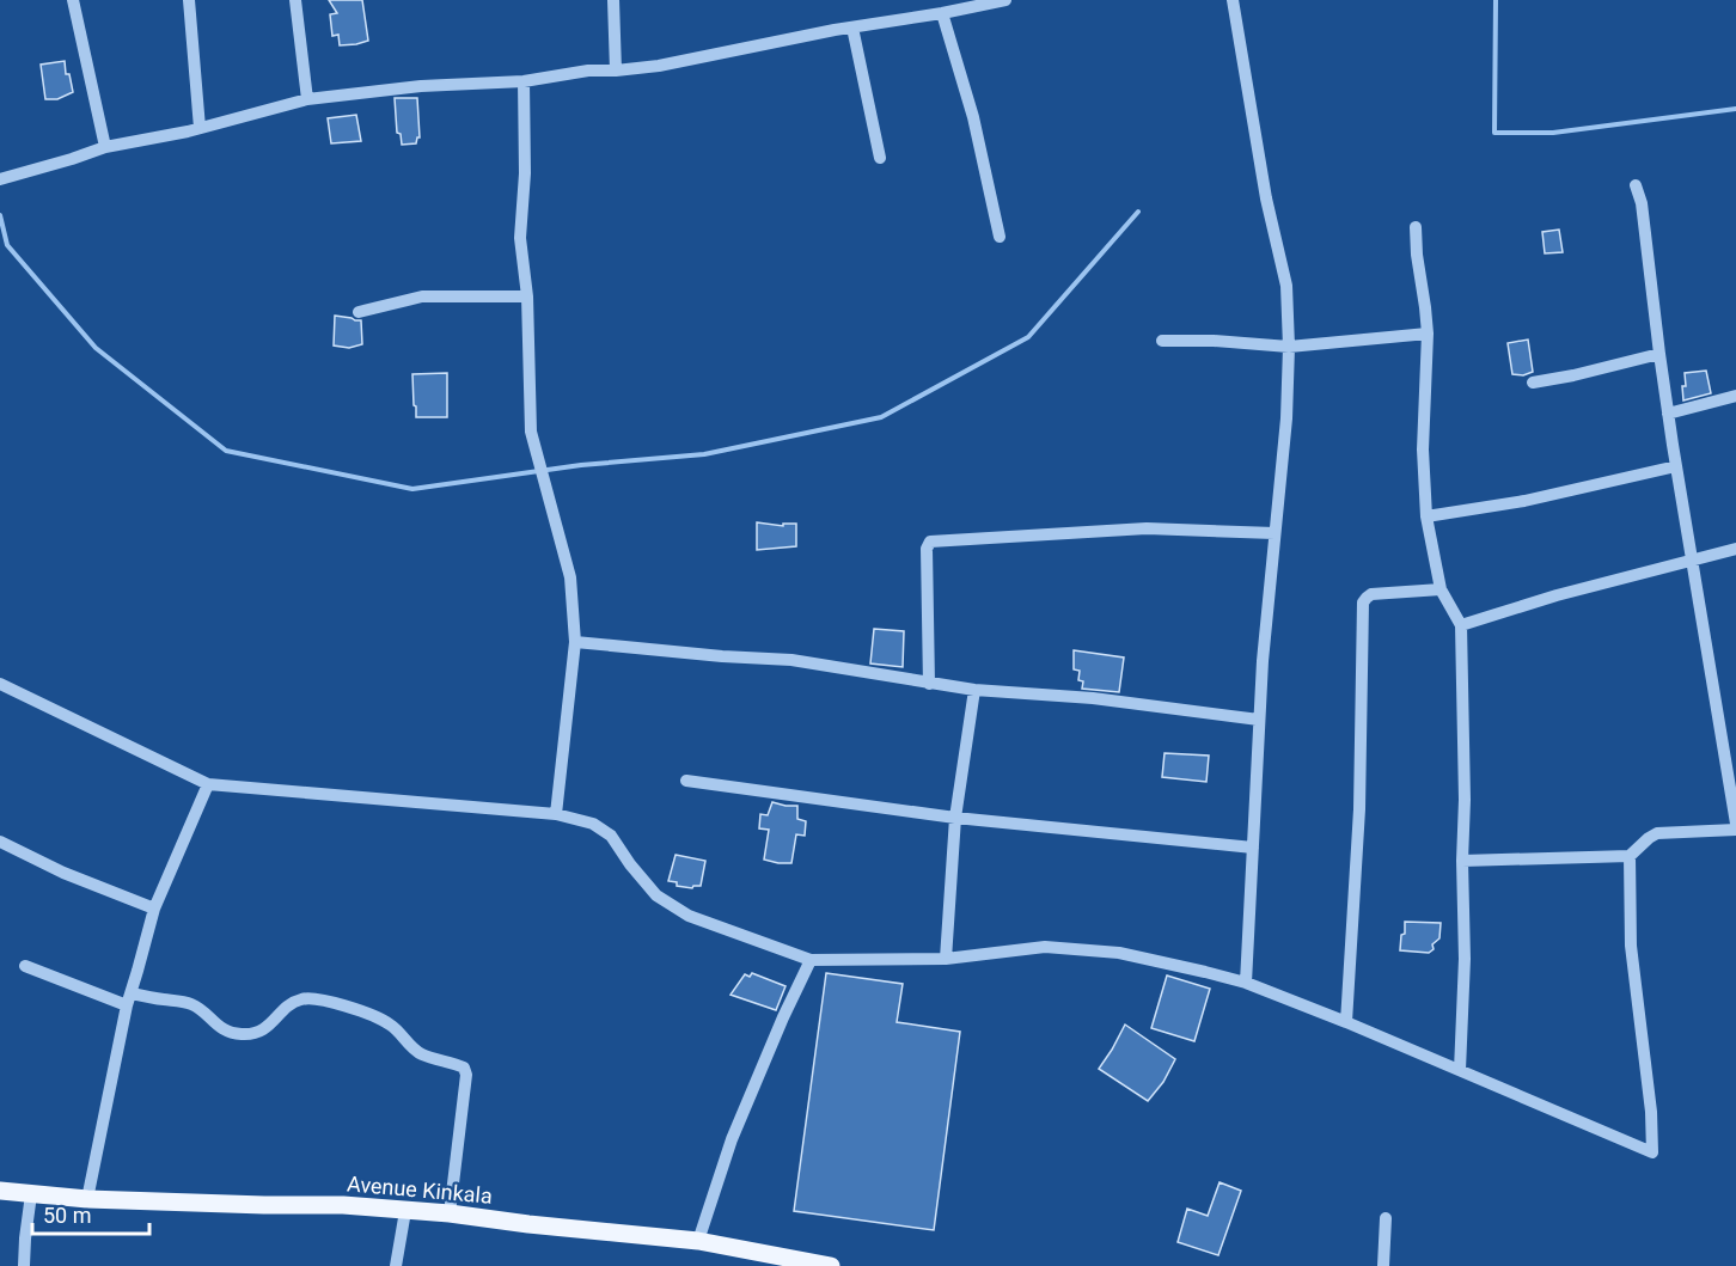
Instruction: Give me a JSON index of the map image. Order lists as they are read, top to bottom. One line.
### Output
{"streets":{"main road":["Avenue Kinkala"]},"scale_bar":"50 m"}
